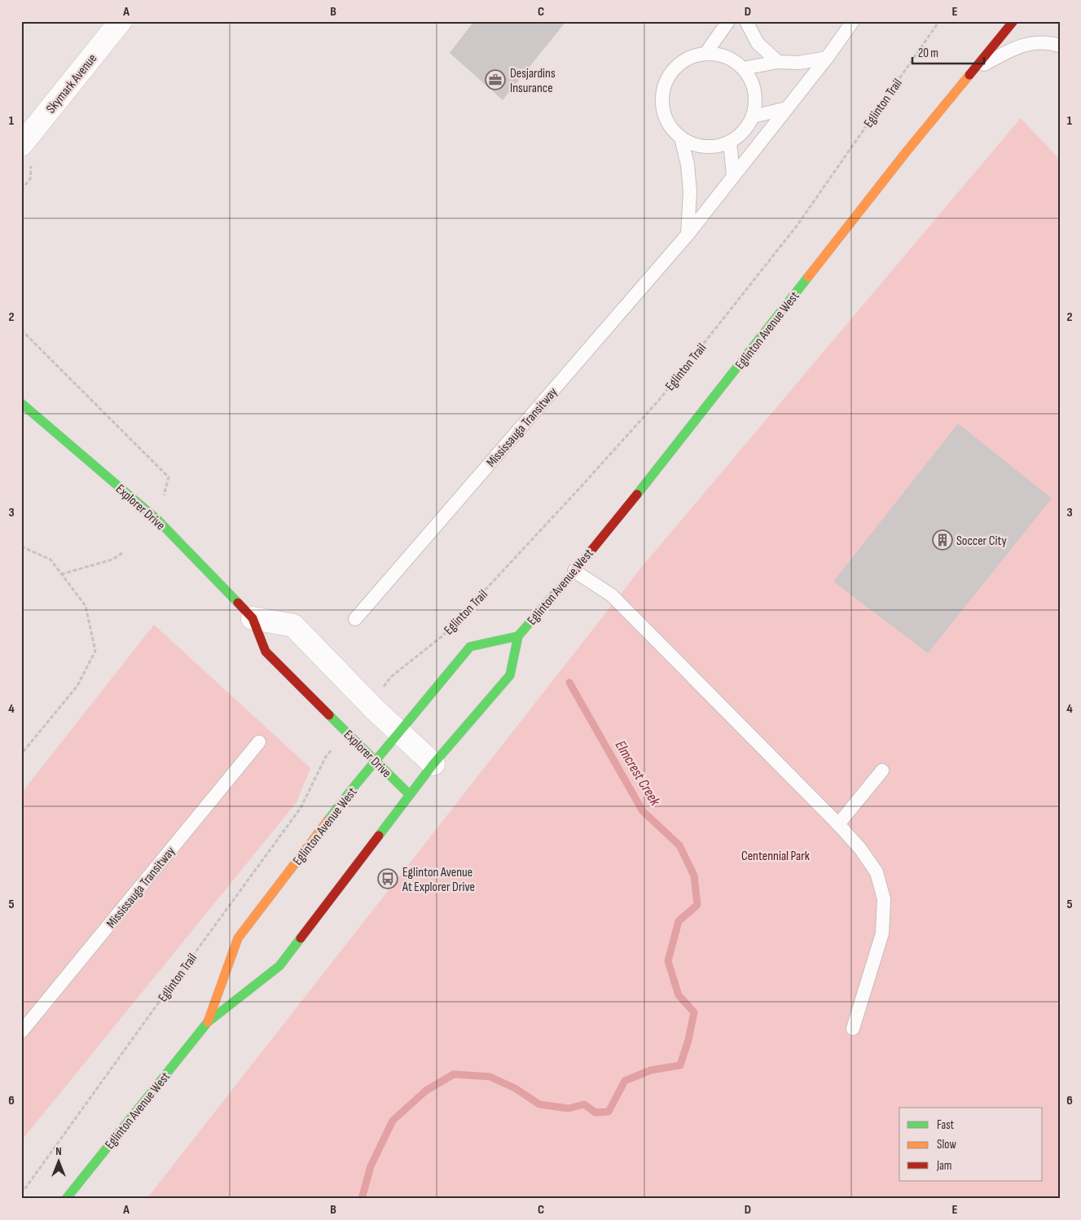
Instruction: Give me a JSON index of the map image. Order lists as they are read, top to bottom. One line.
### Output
{"streets":{"main road":["Eglinton Avenue West","Explorer Drive"],"street":["Skymark Avenue"],"lane":["Mississauga Transitway"],"path":["Eglinton Trail"]},"crossings":[["Eglinton Avenue West","Explorer Drive"]],"water":["Elmcrest Creek"],"parks":["Centennial Park"],"places":{"office":["Desjardins Insurance"],"building":["Soccer City"],"bus stop":["Eglinton Avenue At Explorer Drive"]},"legend":["Fast","Slow","Jam"],"scale_bar":"20 m","north":"top","grid":{"columns":["A","B","C","D","E"],"rows":["1","2","3","4","5","6"]}}
